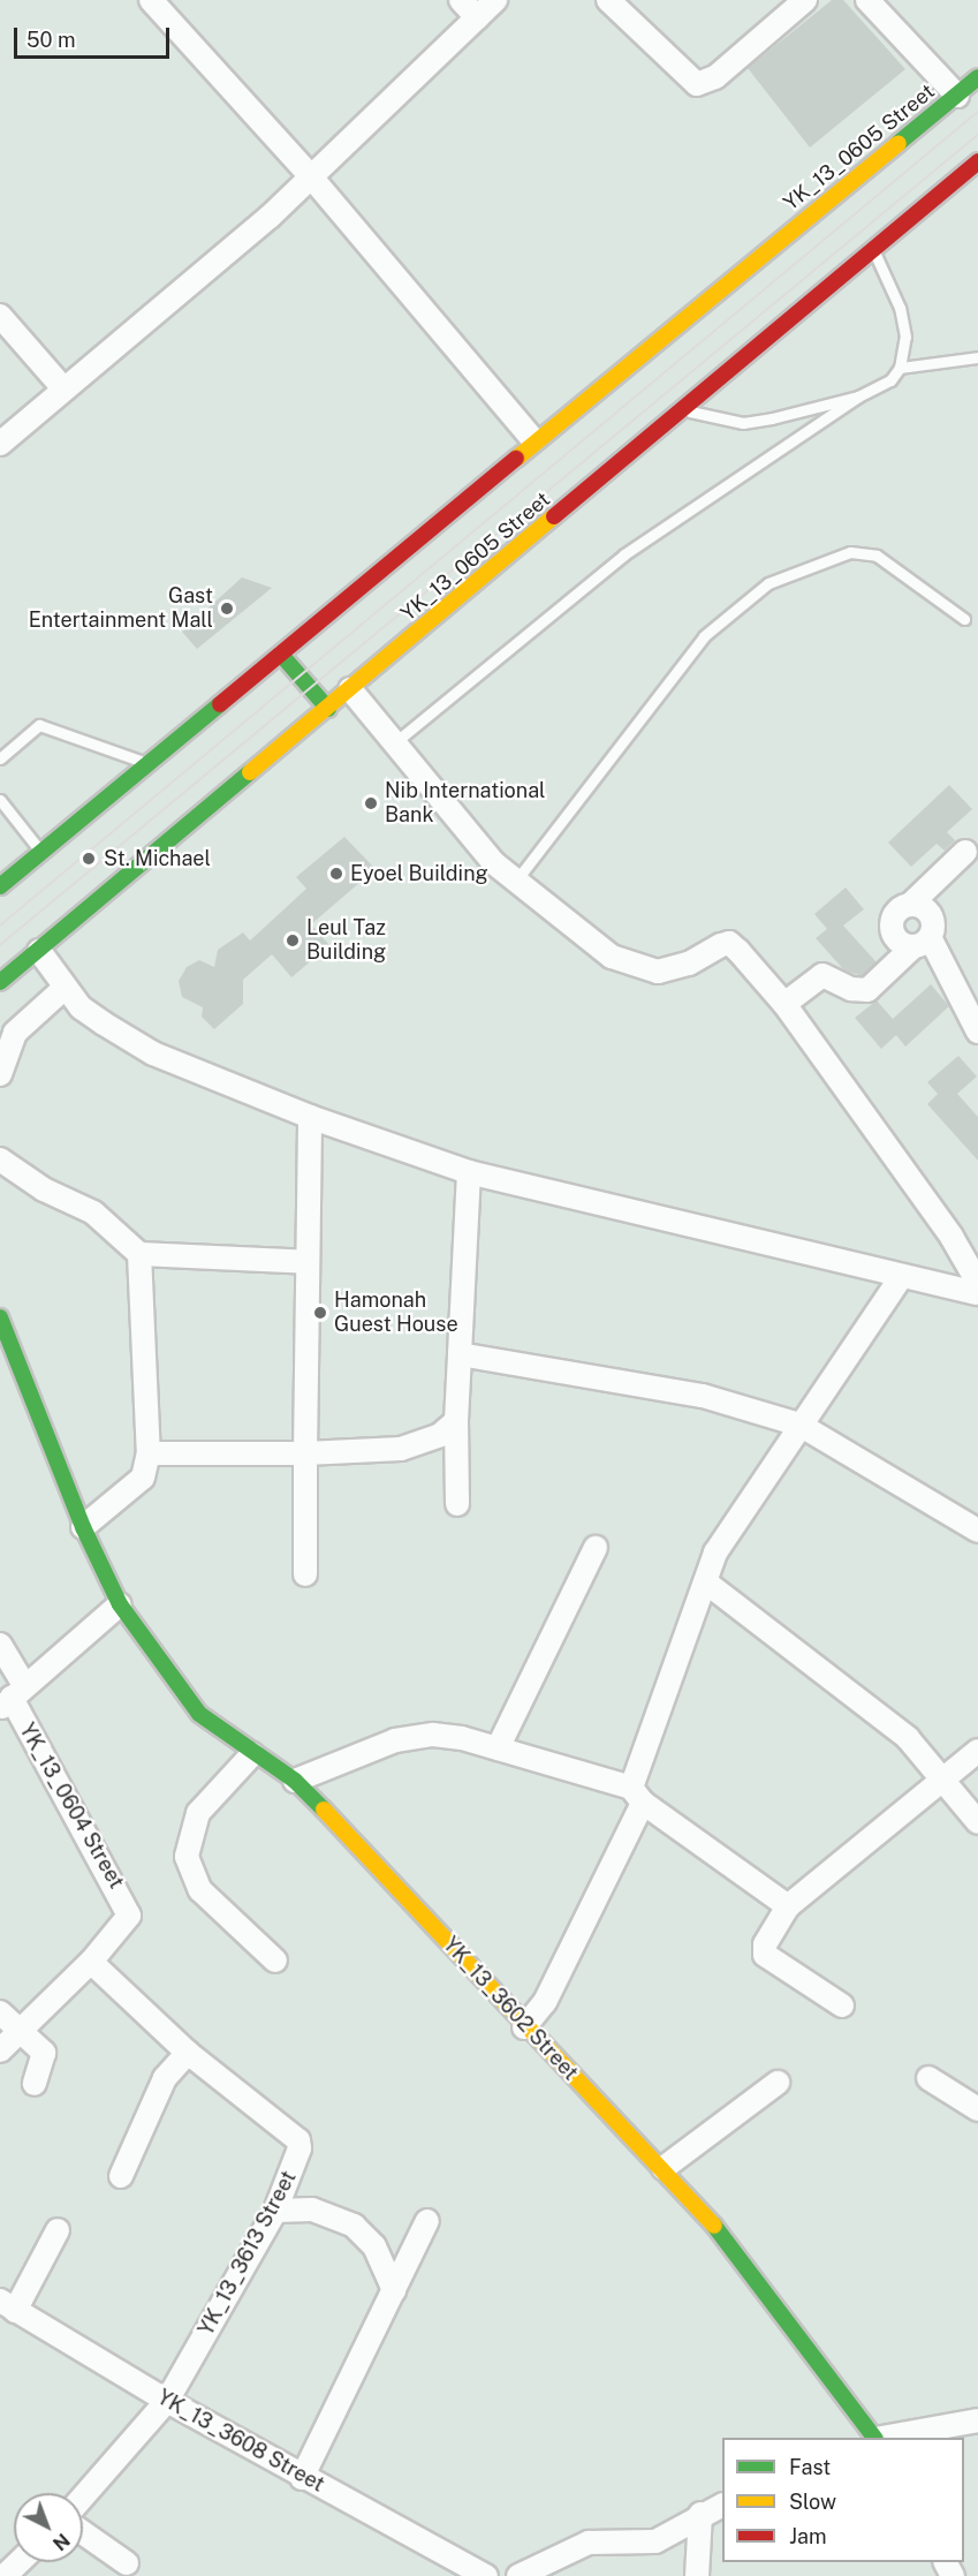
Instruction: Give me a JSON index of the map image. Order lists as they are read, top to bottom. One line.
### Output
{"streets":{"main road":["YK_13_0605 Street","YK_13_3602 Street"],"street":["YK_13_0604 Street","YK_13_3613 Street","YK_13_3608 Street"]},"crossings":[["YK_13_0604 Street","YK_13_3613 Street"],["YK_13_3613 Street","YK_13_3608 Street"]],"places":["Gast Entertainment Mall","Nib International Bank","St. Michael","Eyoel Building","Leul Taz Building","Hamonah Guest House"],"legend":["Fast","Slow","Jam"],"scale_bar":"50 m","north":"bottom right"}
